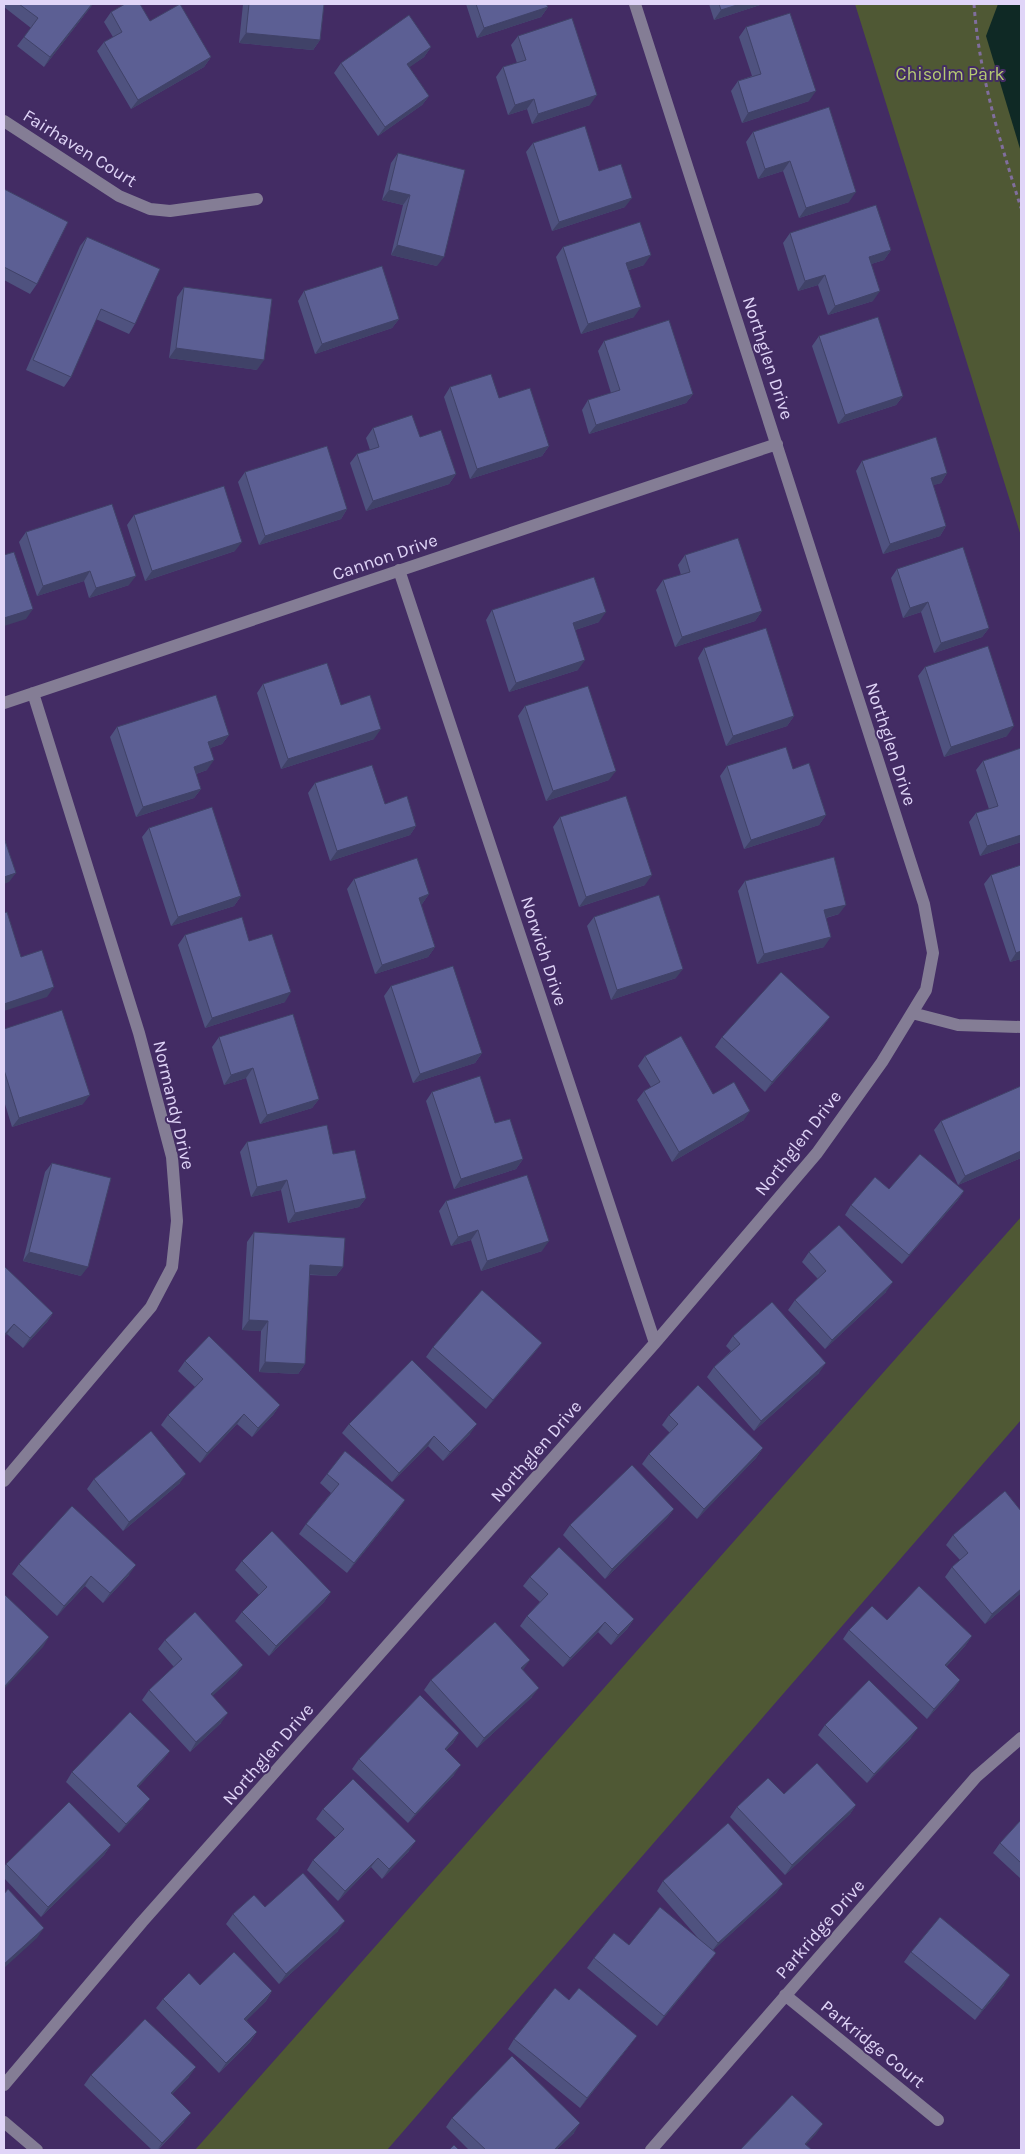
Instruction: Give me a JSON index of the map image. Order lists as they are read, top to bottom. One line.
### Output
{"streets":{"street":["Fairhaven Court","Northglen Drive","Cannon Drive","Norwich Drive","Normandy Drive","Parkridge Drive","Parkridge Court"]},"crossings":[["Northglen Drive","Cannon Drive"],["Northglen Drive","Norwich Drive"],["Cannon Drive","Norwich Drive"],["Cannon Drive","Normandy Drive"],["Parkridge Drive","Parkridge Court"]],"parks":["Chisolm Park"]}
